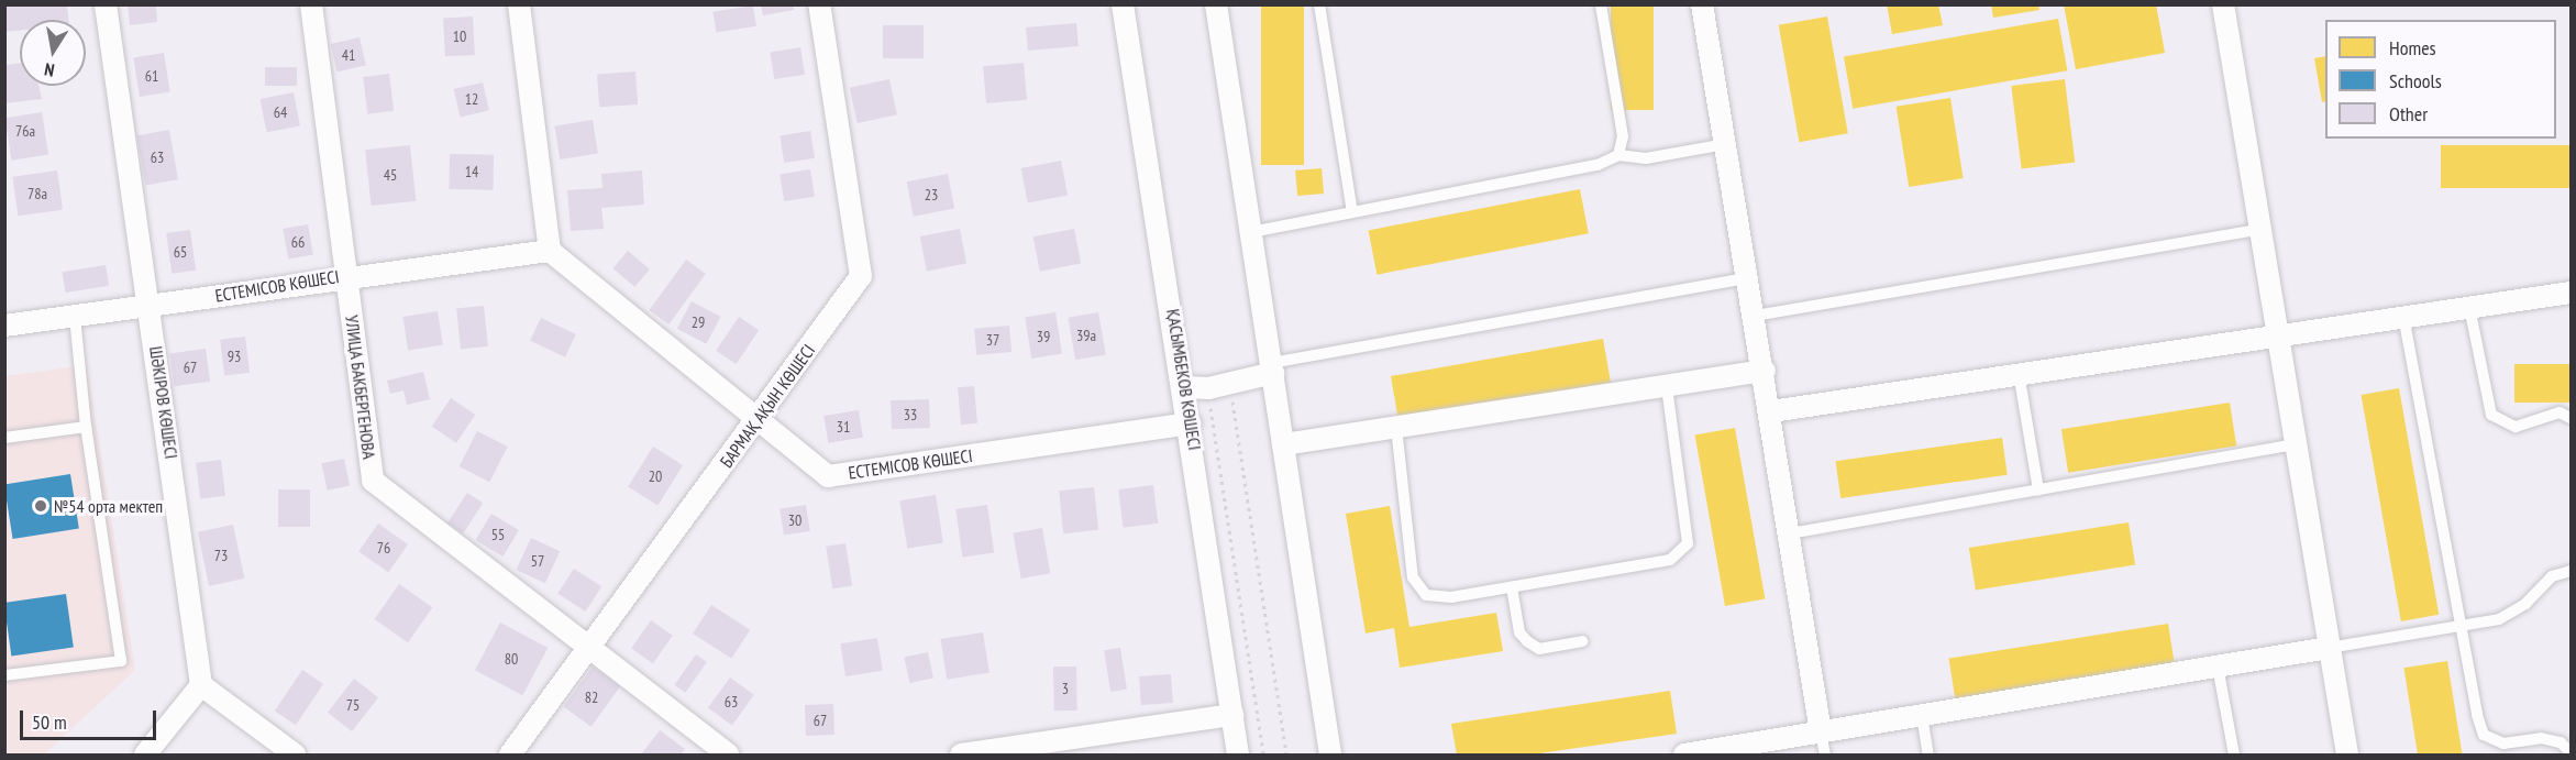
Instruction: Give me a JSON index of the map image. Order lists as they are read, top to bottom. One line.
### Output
{"streets":{"street":["ЕСТЕМІСОВ КӨШЕСІ","ҚАСЫМБЕКОВ КӨШЕСІ","УЛИЦА БАКБЕРГЕНОВА","ШӘКІРОВ КӨШЕСІ","БАРМАҚ АҚЫН КӨШЕСІ"]},"crossings":[["ЕСТЕМІСОВ КӨШЕСІ","ҚАСЫМБЕКОВ КӨШЕСІ"],["ЕСТЕМІСОВ КӨШЕСІ","УЛИЦА БАКБЕРГЕНОВА"],["ЕСТЕМІСОВ КӨШЕСІ","ШӘКІРОВ КӨШЕСІ"],["ЕСТЕМІСОВ КӨШЕСІ","БАРМАҚ АҚЫН КӨШЕСІ"],["УЛИЦА БАКБЕРГЕНОВА","БАРМАҚ АҚЫН КӨШЕСІ"]],"places":["№54 орта мектеп"],"house_numbers":["10","41","61","12","64","76а","63","14","45","78а","23","66","65","29","39а","39","37","93","67","33","31","20","30","55","76","73","57","80","3","82","63","75","67"],"legend":["Homes","Schools","Other"],"scale_bar":"50 m","north":"bottom"}
